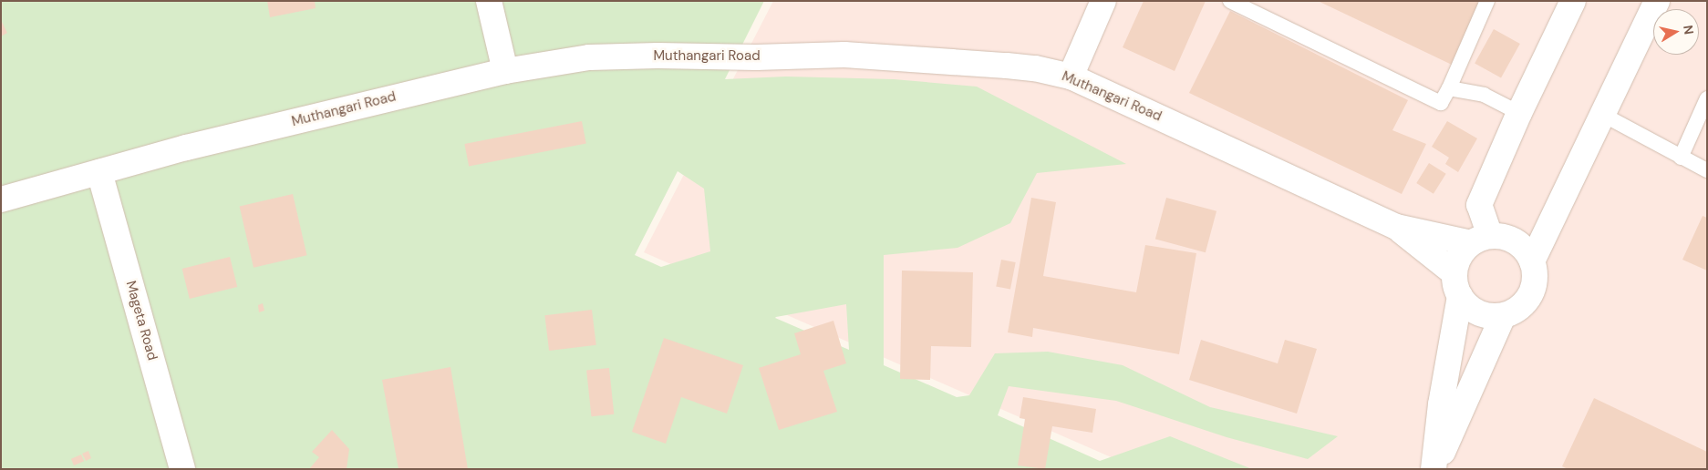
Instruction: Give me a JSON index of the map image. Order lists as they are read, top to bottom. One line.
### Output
{"streets":{"street":["Muthangari Road","Mageta Road"]},"crossings":[["Muthangari Road","Mageta Road"]],"north":"right"}
